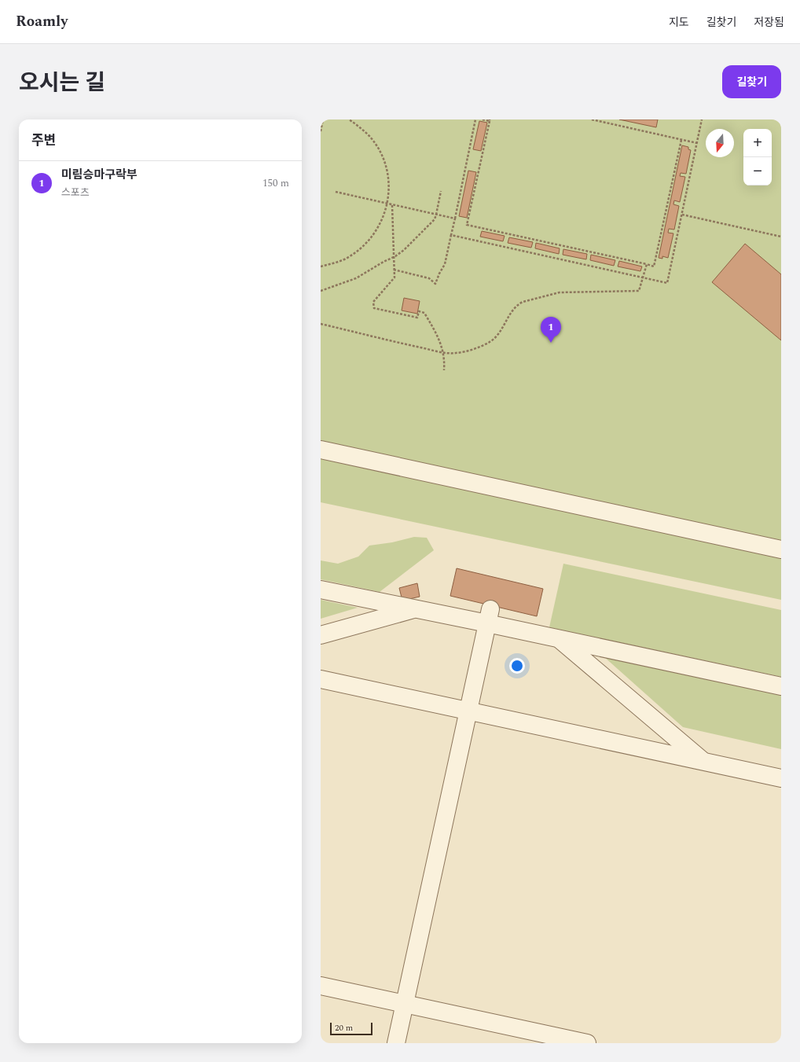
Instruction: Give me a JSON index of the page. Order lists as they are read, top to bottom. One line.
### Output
{"scale_bar":"20 m","north":"bottom","page":{"header":"Roamly","nav":["지도","길찾기","저장됨"],"title":"오시는 길","buttons":"길찾기","heading":"주변","map_buttons":["+","−"],"list":[{"mark":"1","name":"미림승마구락부","note":"스포츠","value":"150 m"}],"pins":"1","scale":"20 m"}}
